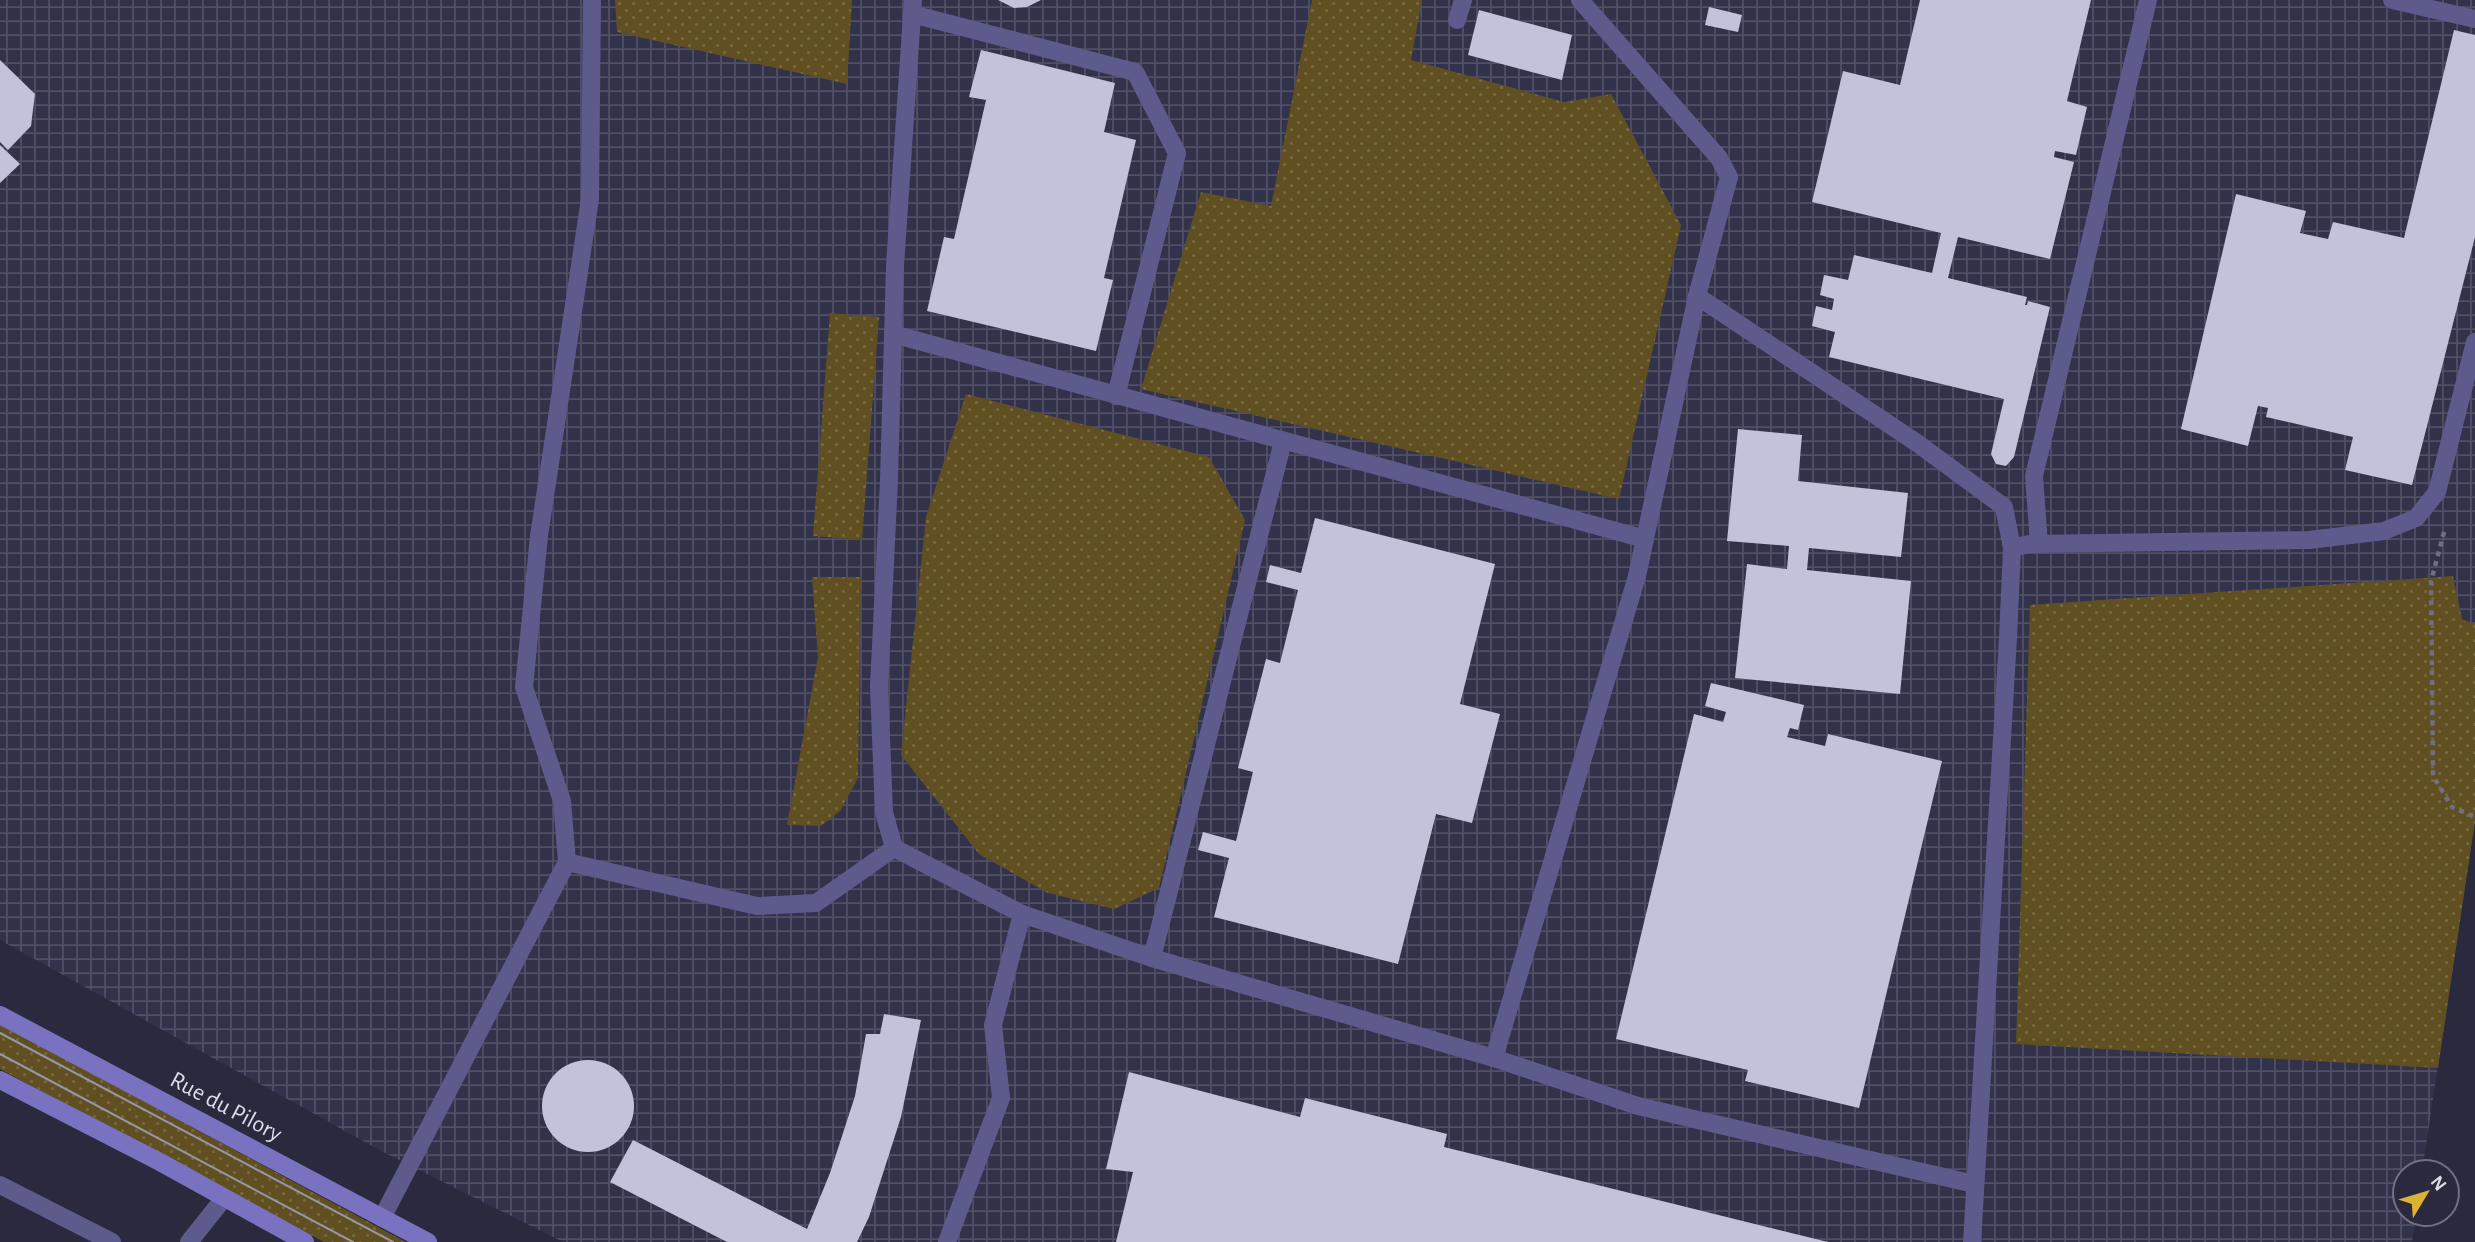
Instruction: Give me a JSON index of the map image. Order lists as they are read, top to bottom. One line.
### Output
{"streets":{"main road":["Rue du Pilory"]},"north":"top right"}
